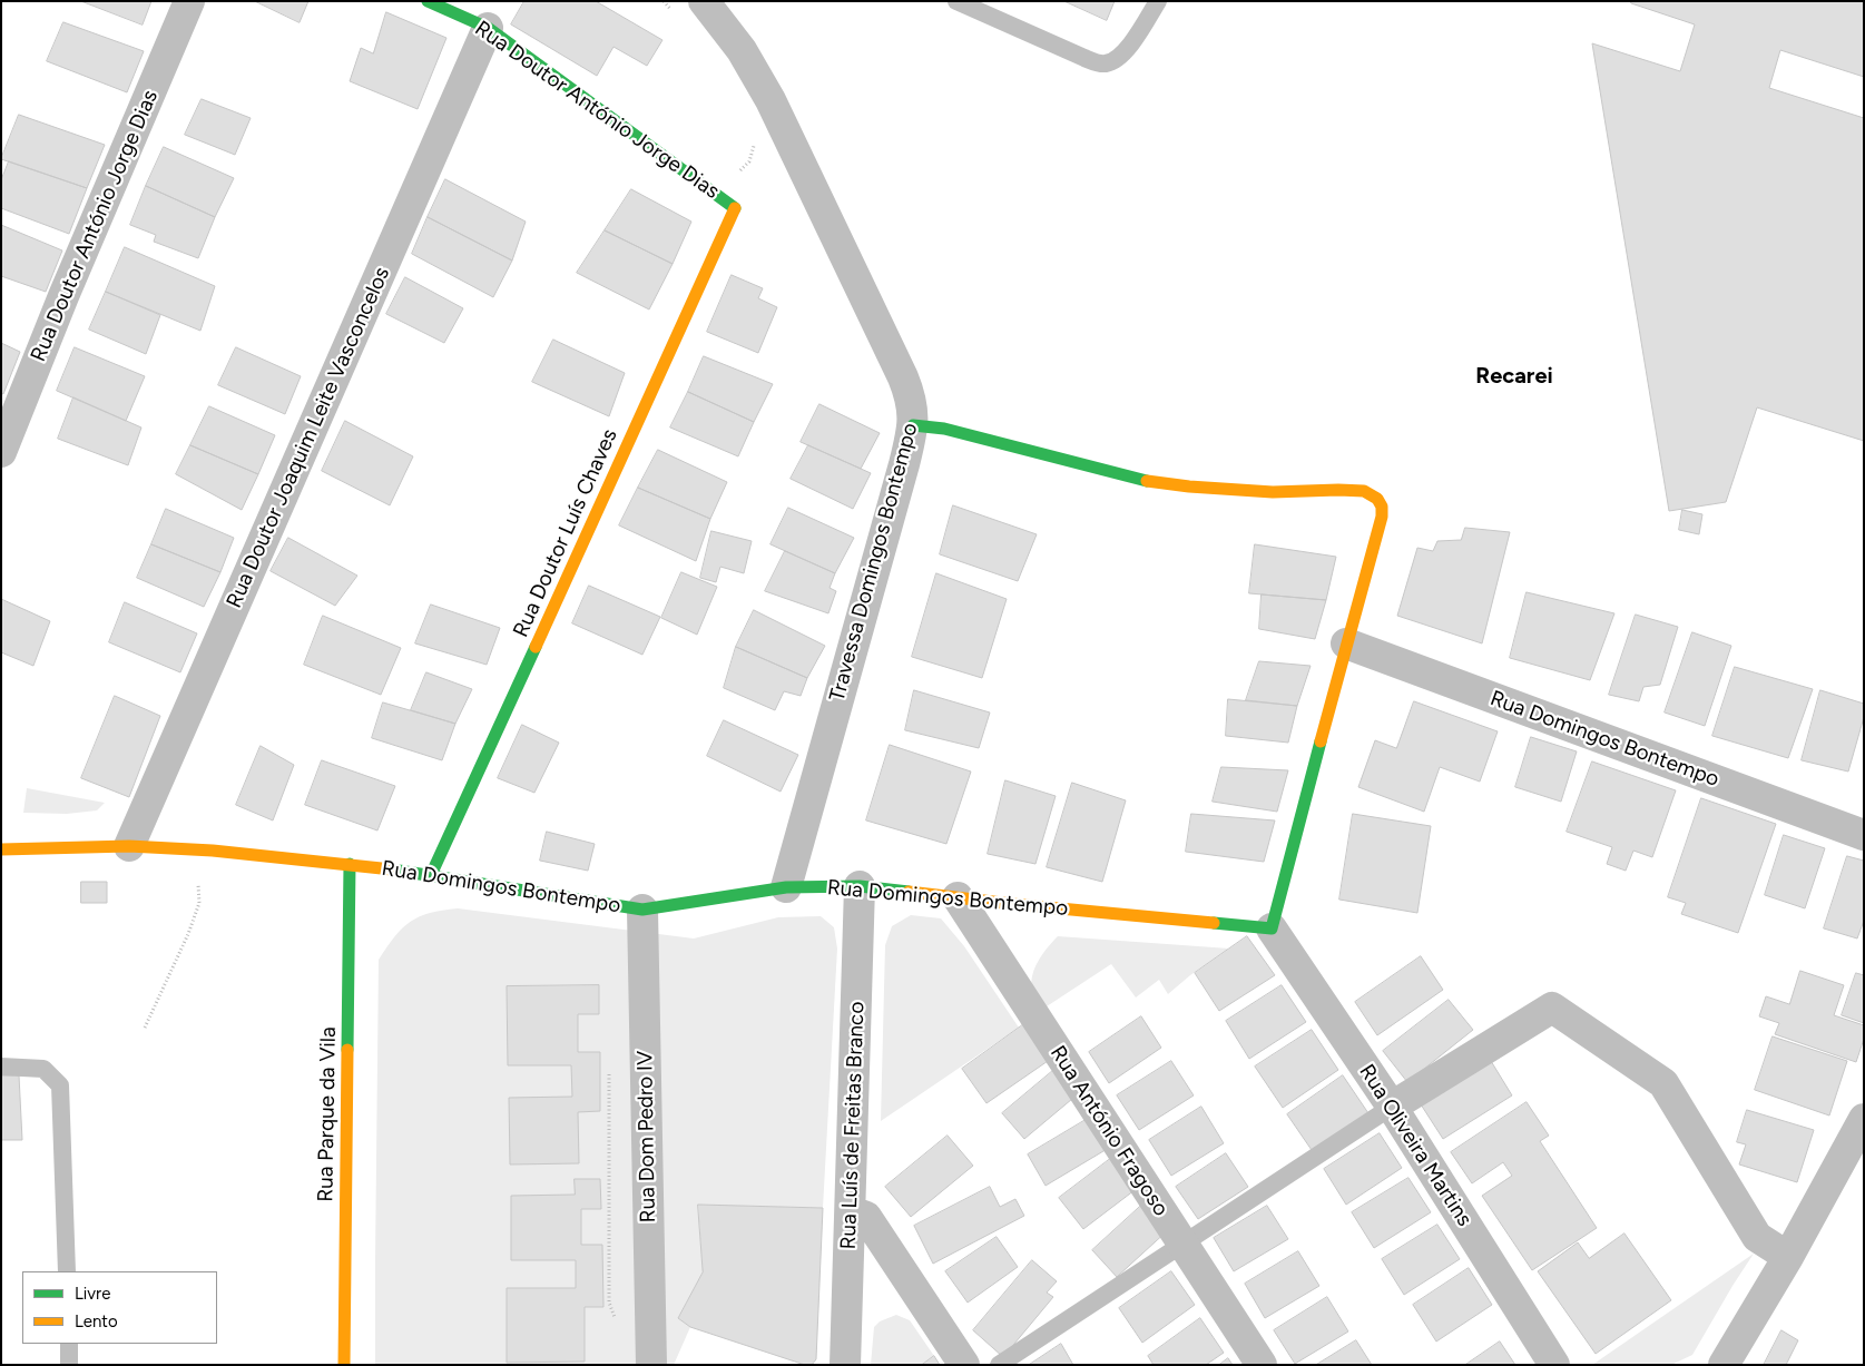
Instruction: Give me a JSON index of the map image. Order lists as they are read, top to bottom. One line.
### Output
{"streets":{"street":["Rua Doutor António Jorge Dias","Rua Doutor Joaquim Leite Vasconcelos","Rua Doutor Luís Chaves","Travessa Domingos Bontempo","Rua Domingos Bontempo","Rua Parque da Vila","Rua Luís de Freitas Branco","Rua António Fragoso","Rua Dom Pedro IV","Rua Oliveira Martins"]},"crossings":[["Rua Doutor António Jorge Dias","Rua Doutor Joaquim Leite Vasconcelos"],["Rua Doutor António Jorge Dias","Rua Doutor Luís Chaves"],["Rua Doutor Joaquim Leite Vasconcelos","Rua Domingos Bontempo"],["Rua Doutor Luís Chaves","Rua Domingos Bontempo"],["Travessa Domingos Bontempo","Rua Domingos Bontempo"],["Rua Domingos Bontempo","Rua Parque da Vila"],["Rua Domingos Bontempo","Rua Luís de Freitas Branco"],["Rua Domingos Bontempo","Rua António Fragoso"],["Rua Domingos Bontempo","Rua Dom Pedro IV"],["Rua Domingos Bontempo","Rua Oliveira Martins"]],"districts":["Recarei"],"legend":["Livre","Lento"]}
